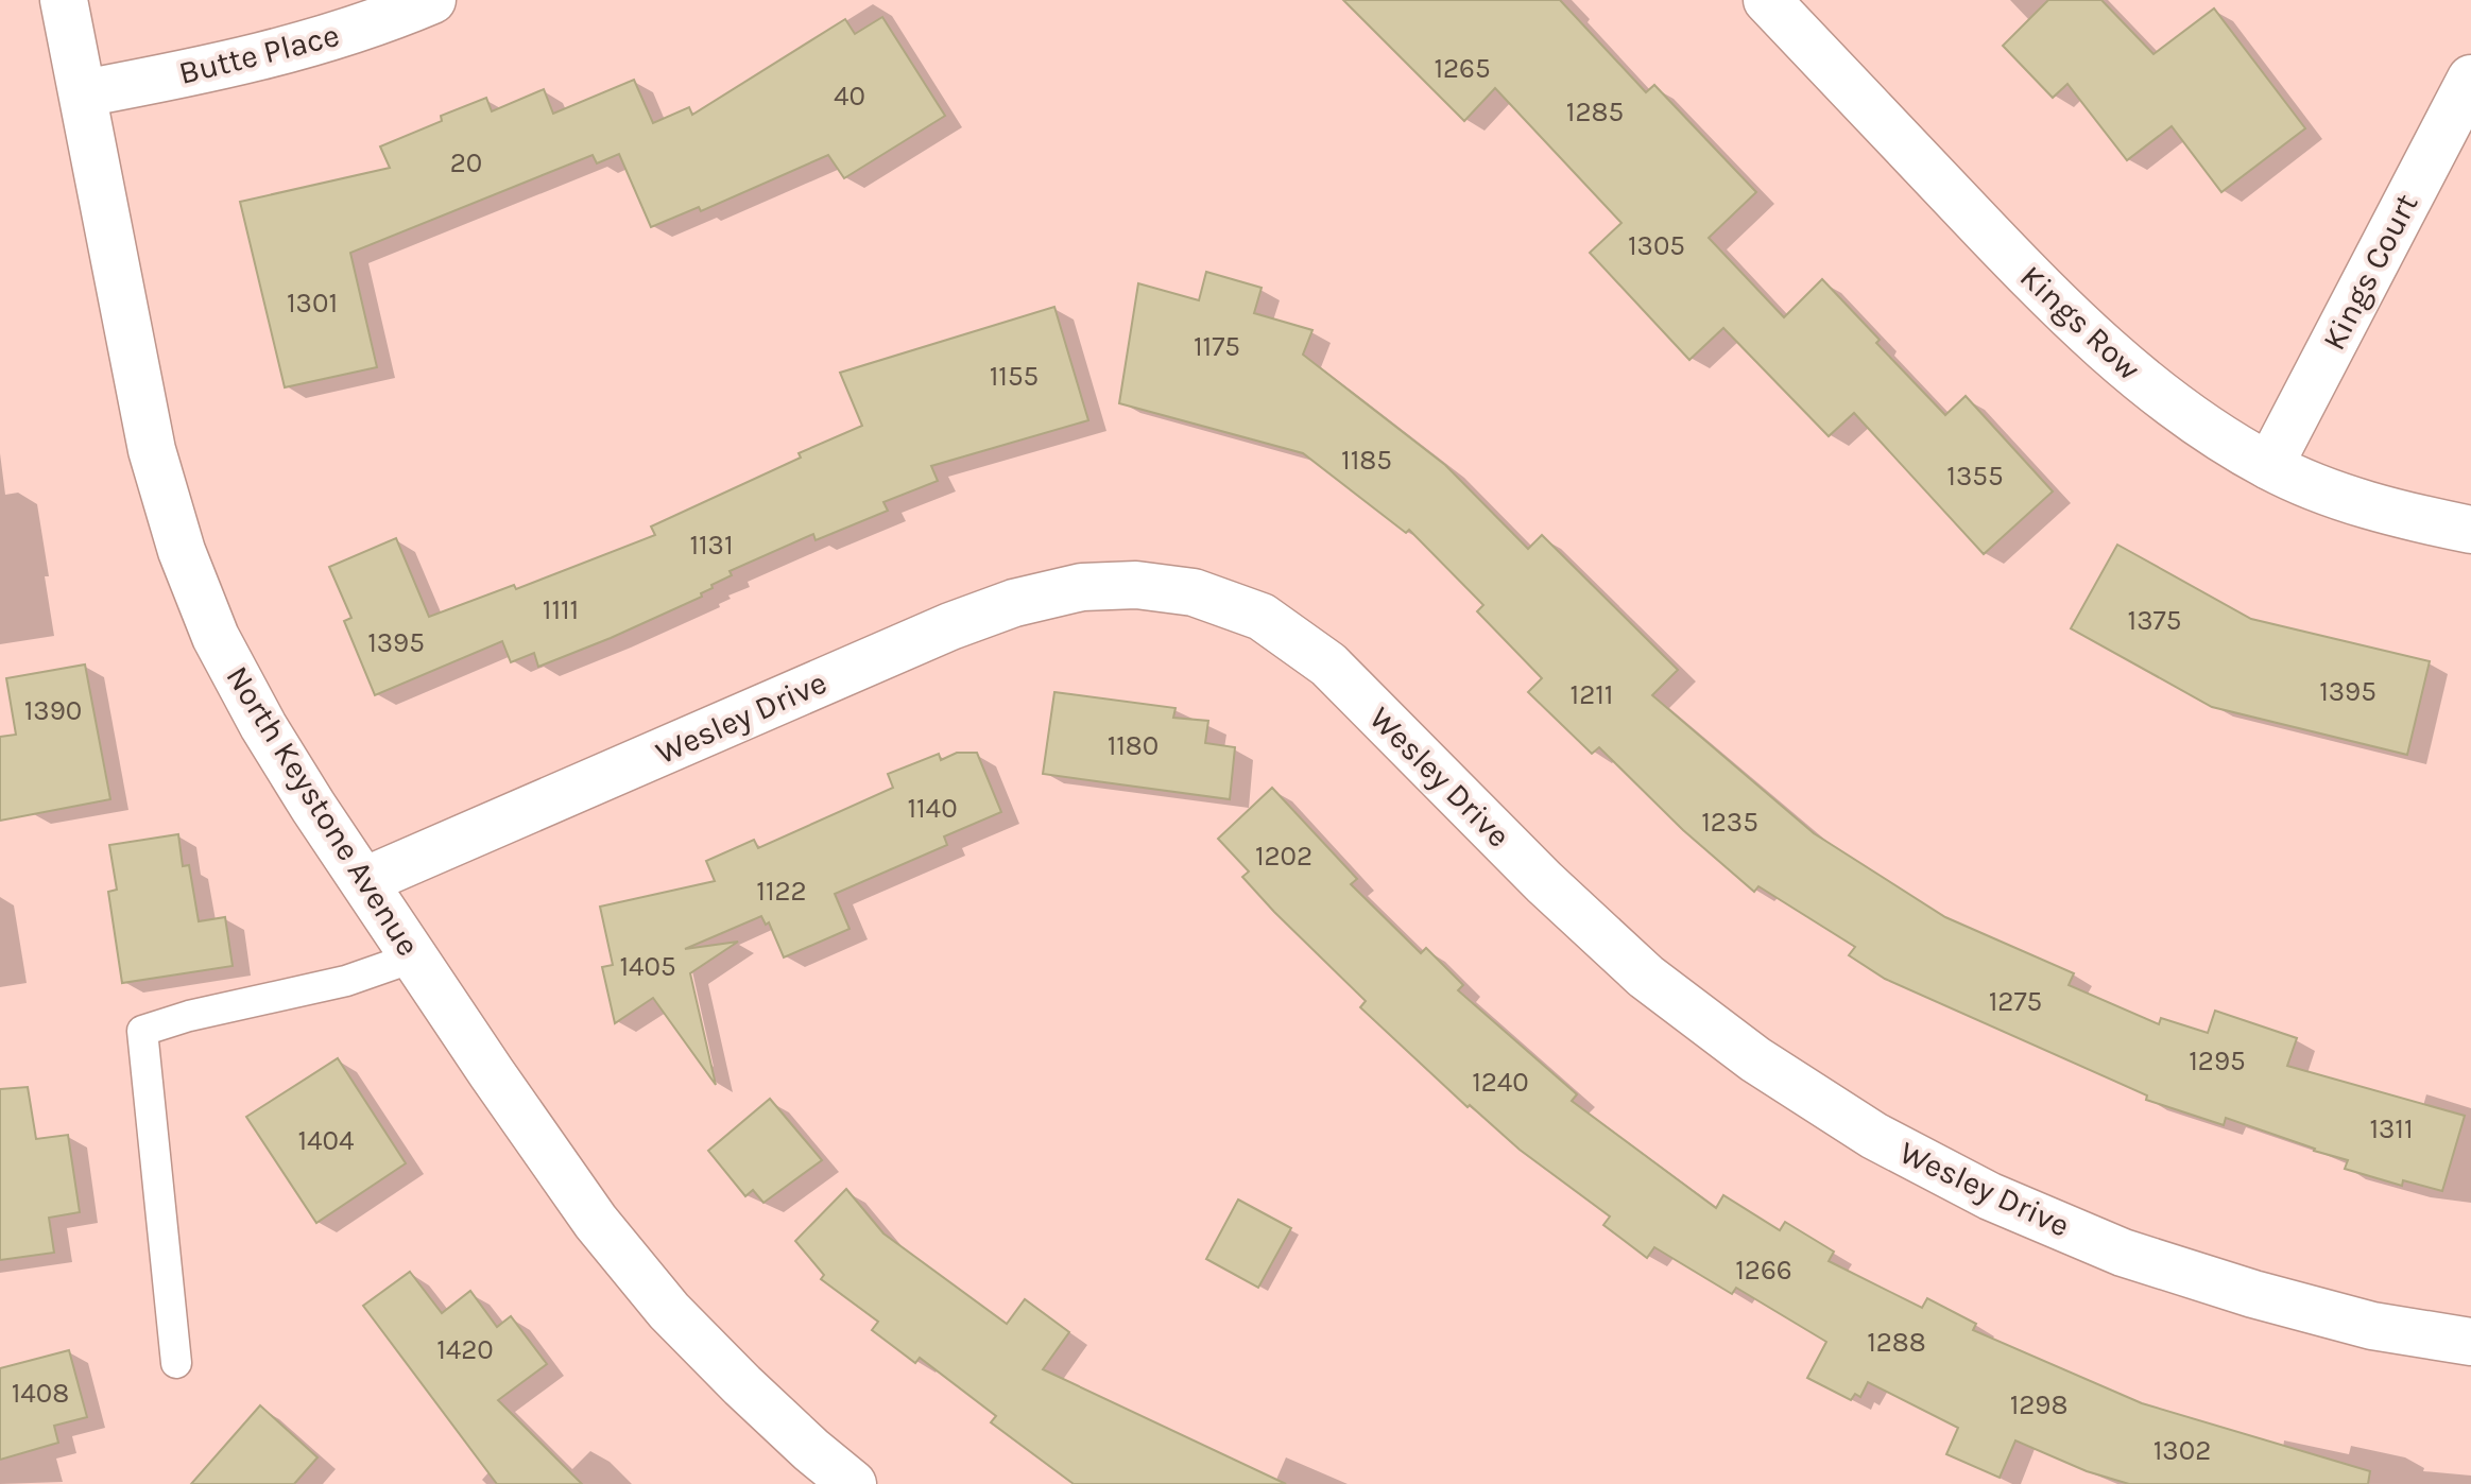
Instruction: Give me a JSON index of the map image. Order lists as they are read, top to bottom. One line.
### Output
{"streets":{"street":["Butte Place","Kings Court","Kings Row","Wesley Drive","North Keystone Avenue"]},"crossings":[["Butte Place","North Keystone Avenue"],["Kings Court","Kings Row"],["Wesley Drive","North Keystone Avenue"]],"house_numbers":["1265","40","1285","20","1305","1301","1175","1155","1185","1355","1131","1111","1375","1395","1395","1211","1390","1180","1140","1235","1202","1122","1405","1275","1295","1240","1311","1404","1266","1288","1420","1408","1298","1302"]}
